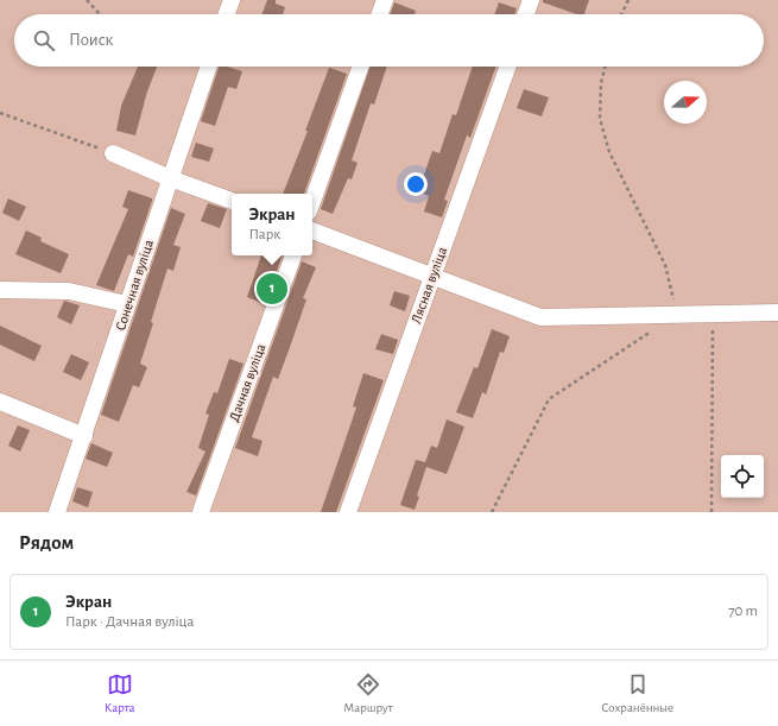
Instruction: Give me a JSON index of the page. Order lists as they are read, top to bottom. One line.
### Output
{"streets":{"street":["Сонечная вуліца","Лясная вуліца","Дачная вуліца"]},"north":"right","page":{"search":"Поиск","popup":["Экран","Парк"],"pins":"1","heading":"Рядом","list":[{"mark":"1","name":"Экран","note":"Парк · Дачная вуліца","value":"70 m"}],"nav":["Карта","Маршрут","Сохранённые"]}}
